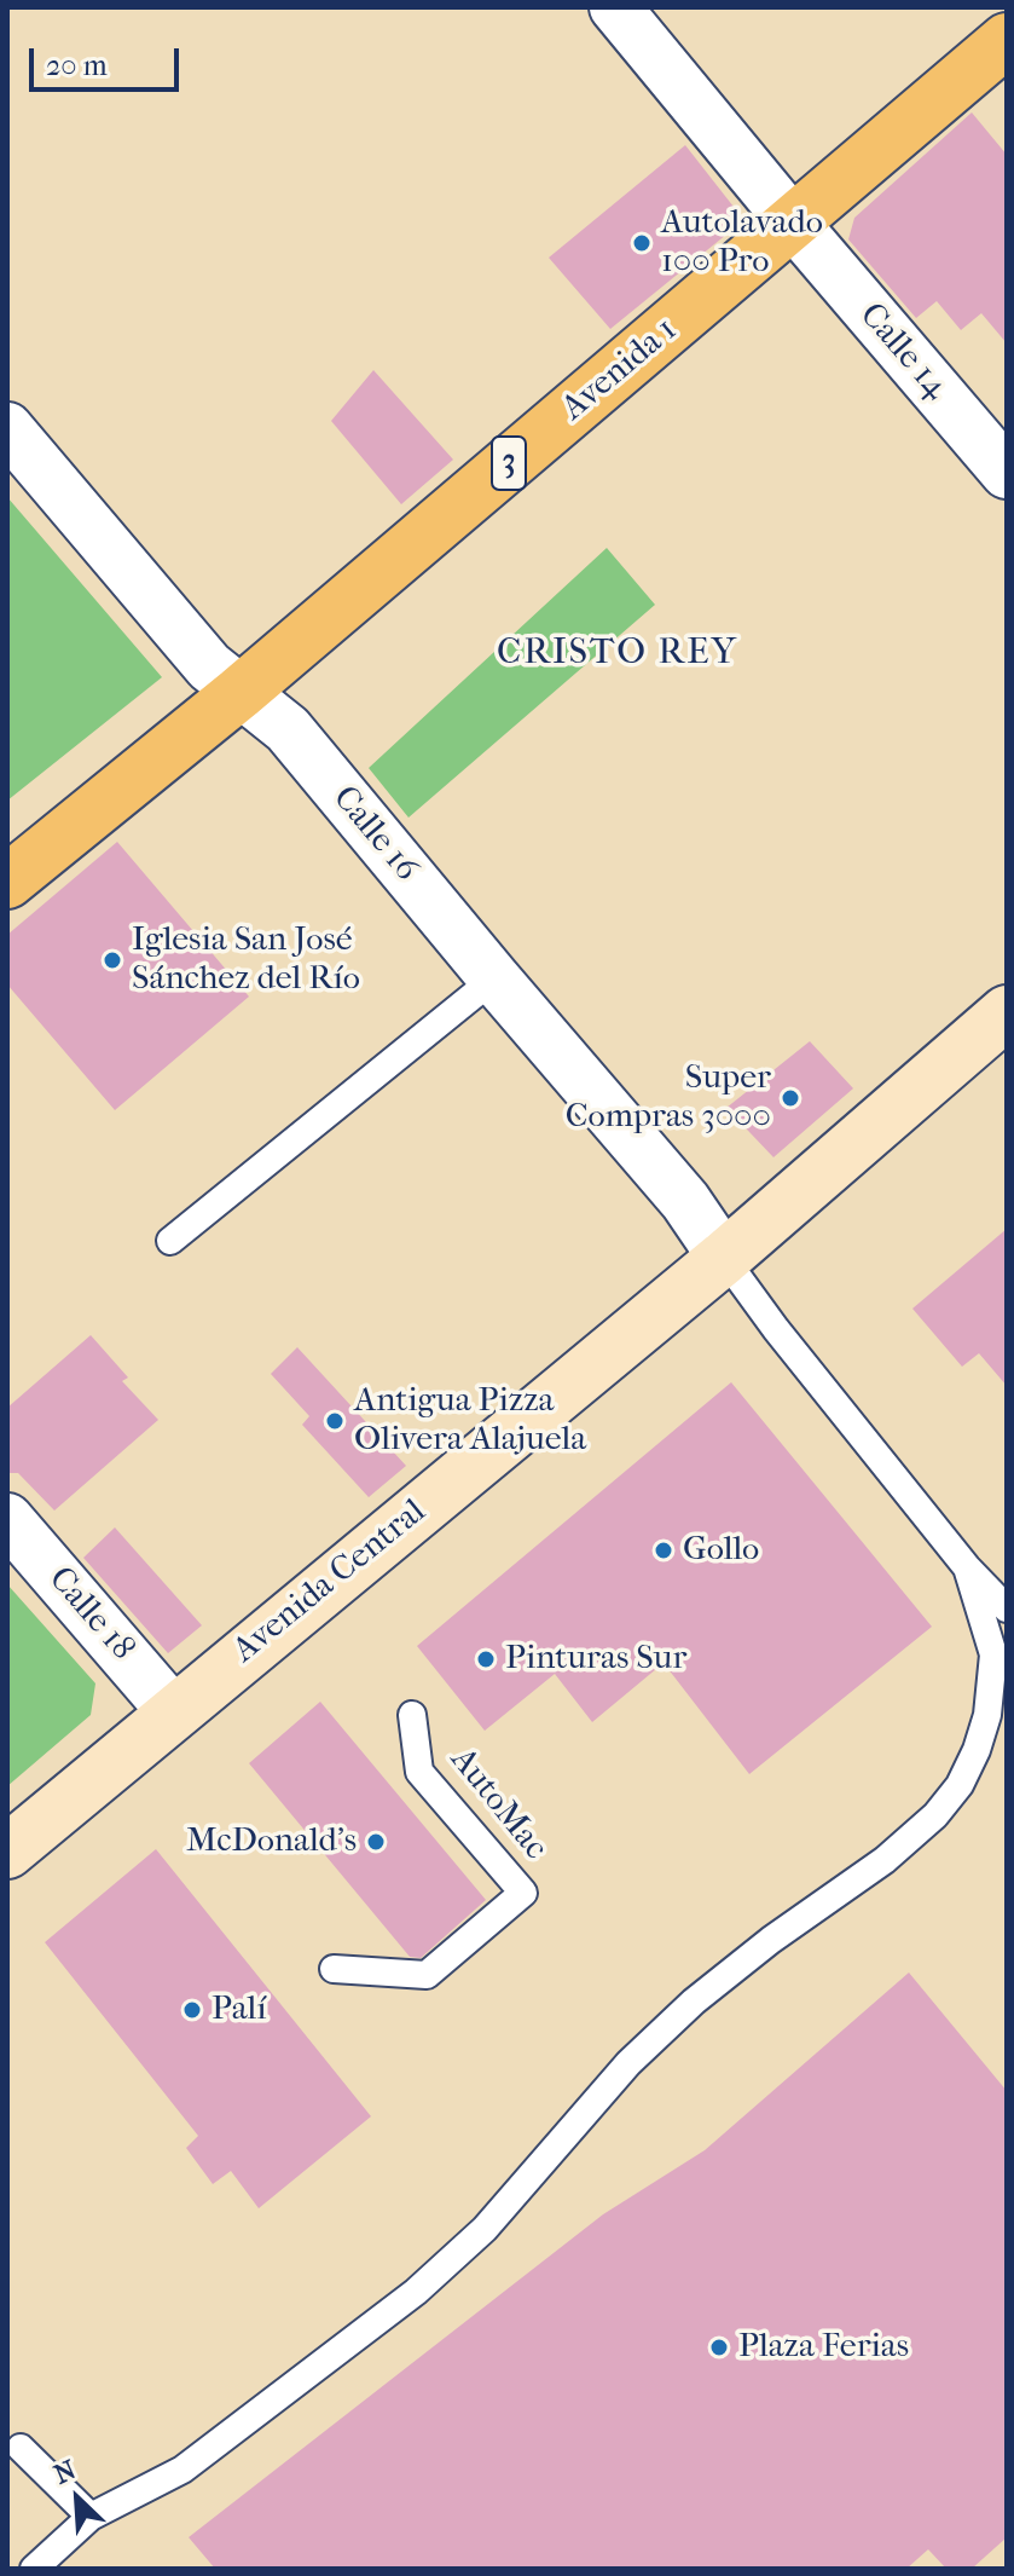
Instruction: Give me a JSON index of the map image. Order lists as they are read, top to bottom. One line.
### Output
{"streets":{"main road":["Avenida 1","3"],"street":["Calle 14","Calle 16","Avenida Central","Calle 18"],"lane":["AutoMac"]},"crossings":[["Calle 14","Avenida 1"],["Avenida 1","Calle 16"],["Calle 16","Avenida Central"],["Avenida Central","Calle 18"]],"districts":["CRISTO REY"],"places":["Autolavado 100 Pro","Iglesia San José Sánchez del Río","Super Compras 3000","Antigua Pizza Olivera Alajuela","Gollo","Pinturas Sur","McDonald's","Palí","Plaza Ferias"],"scale_bar":"20 m","north":"top left"}
